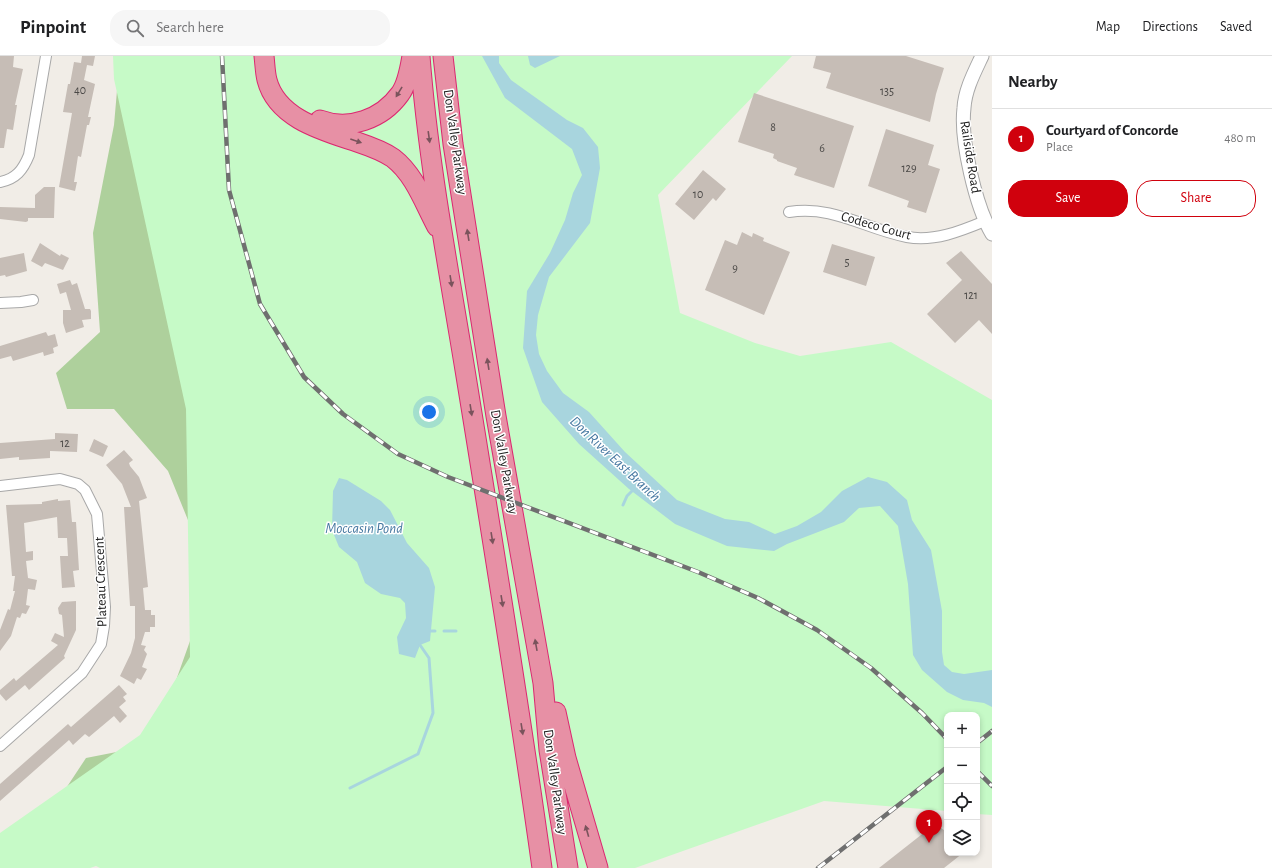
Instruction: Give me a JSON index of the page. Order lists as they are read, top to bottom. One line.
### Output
{"streets":{"highway":["Don Valley Parkway"],"street":["Railside Road","Codeco Court","Plateau Crescent"]},"crossings":[["Railside Road","Codeco Court"]],"water":["Don River East Branch","Moccasin Pond"],"house_numbers":["40","135","8","6","129","10","5","9","121","12"],"page":{"header":"Pinpoint","search":"Search here","nav":["Map","Directions","Saved"],"heading":"Nearby","list":[{"mark":"1","name":"Courtyard of Concorde","note":"Place","value":"480 m"}],"buttons":["Save","Share"],"map_buttons":["+","−"],"pins":"1"}}
